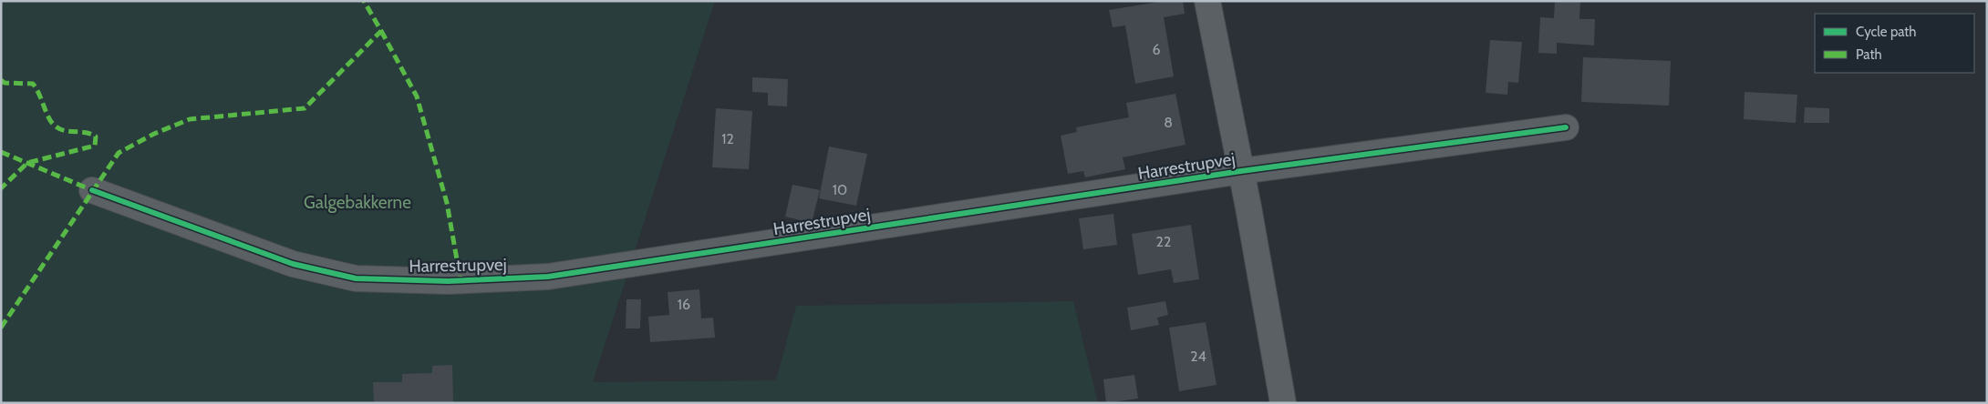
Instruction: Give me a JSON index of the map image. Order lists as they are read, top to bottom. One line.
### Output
{"streets":{"street":["Harrestrupvej"]},"parks":["Galgebakkerne"],"house_numbers":["6","8","12","10","22","16","24"],"legend":["Cycle path","Path"]}
